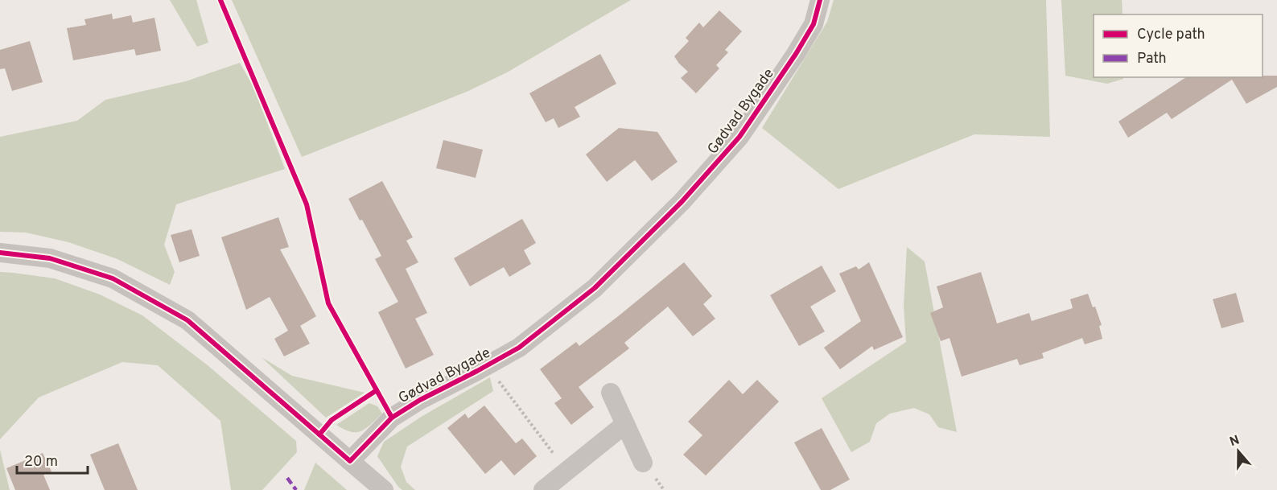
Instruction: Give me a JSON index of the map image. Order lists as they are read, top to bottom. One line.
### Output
{"streets":{"street":["Gødvad Bygade"]},"legend":["Cycle path","Path"],"scale_bar":"20 m","north":"top"}
